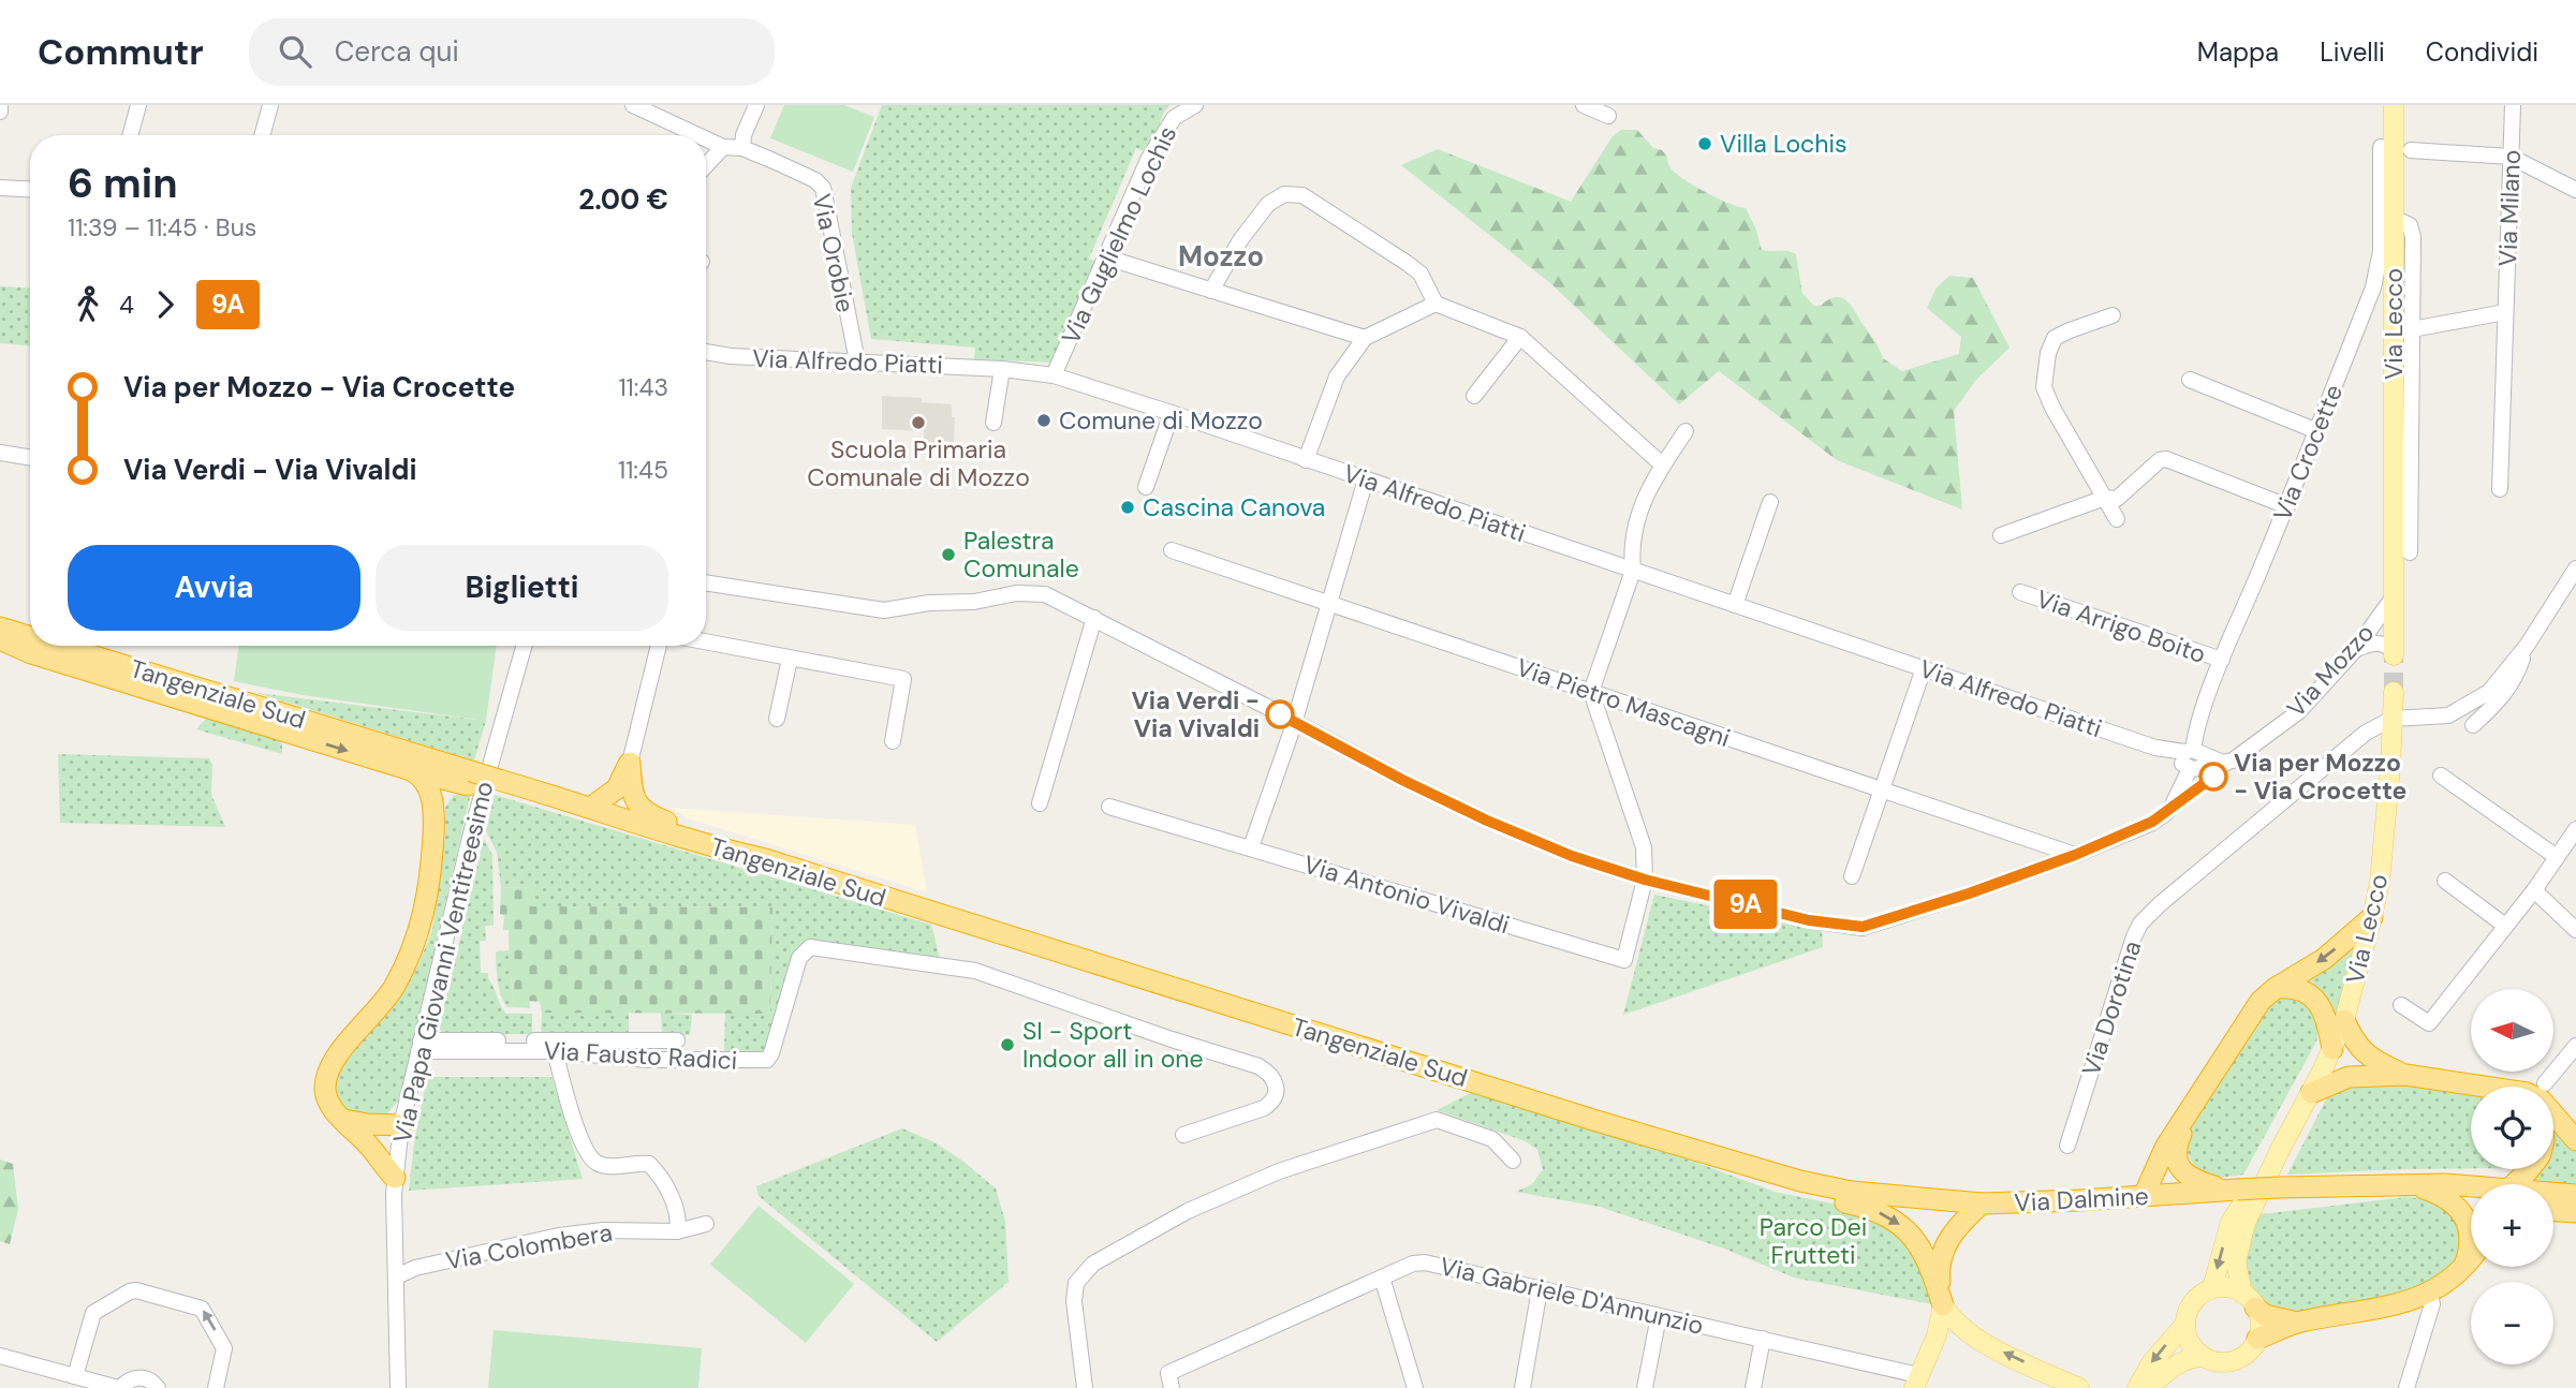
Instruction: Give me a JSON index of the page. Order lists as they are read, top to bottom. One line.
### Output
{"streets":{"highway":["Tangenziale Sud","Via Dalmine"],"main road":["Via Lecco"],"street":["Via Milano","Via Guglielmo Lochis","Via Orobie","Via Alfredo Piatti","Via Crocette","Via Arrigo Boito","Via Mozzo","Via Pietro Mascagni","Via Antonio Vivaldi","Via Papa Giovanni Ventitreesimo","Via Dorotina","Via Fausto Radici","Via Colombera","Via Gabriele D'Annunzio"]},"crossings":[["Via Guglielmo Lochis","Via Alfredo Piatti"],["Via Orobie","Via Alfredo Piatti"],["Via Lecco","Via Mozzo"],["Via Lecco","Via Dorotina"],["Via Alfredo Piatti","Via Crocette"],["Via Alfredo Piatti","Via Mozzo"],["Via Crocette","Via Arrigo Boito"],["Via Crocette","Via Mozzo"],["Via Crocette","Via Pietro Mascagni"],["Via Crocette","Via Antonio Vivaldi"],["Tangenziale Sud","Via Dalmine"],["Via Papa Giovanni Ventitreesimo","Via Fausto Radici"],["Via Papa Giovanni Ventitreesimo","Via Colombera"]],"districts":["Mozzo"],"parks":["Parco Dei Frutteti"],"places":["Villa Lochis","Comune di Mozzo","Scuola Primaria Comunale di Mozzo","Cascina Canova","Palestra Comunale","Via Verdi - Via Vivaldi","Via per Mozzo - Via Crocette","SI - Sport Indoor all in one"],"lines":["bus line 9A"],"north":"left","page":{"header":"Commutr","search":"Cerca qui","nav":["Mappa","Livelli","Condividi"],"on_map":"9A","heading":["6 min","11:39 – 11:45 · Bus","2.00 €"],"legs":["4","9A"],"list":[{"name":"Via per Mozzo - Via Crocette","value":"11:43"},{"name":"Via Verdi - Via Vivaldi","value":"11:45"}],"buttons":["Avvia","Biglietti"],"map_buttons":["+","−"]}}
